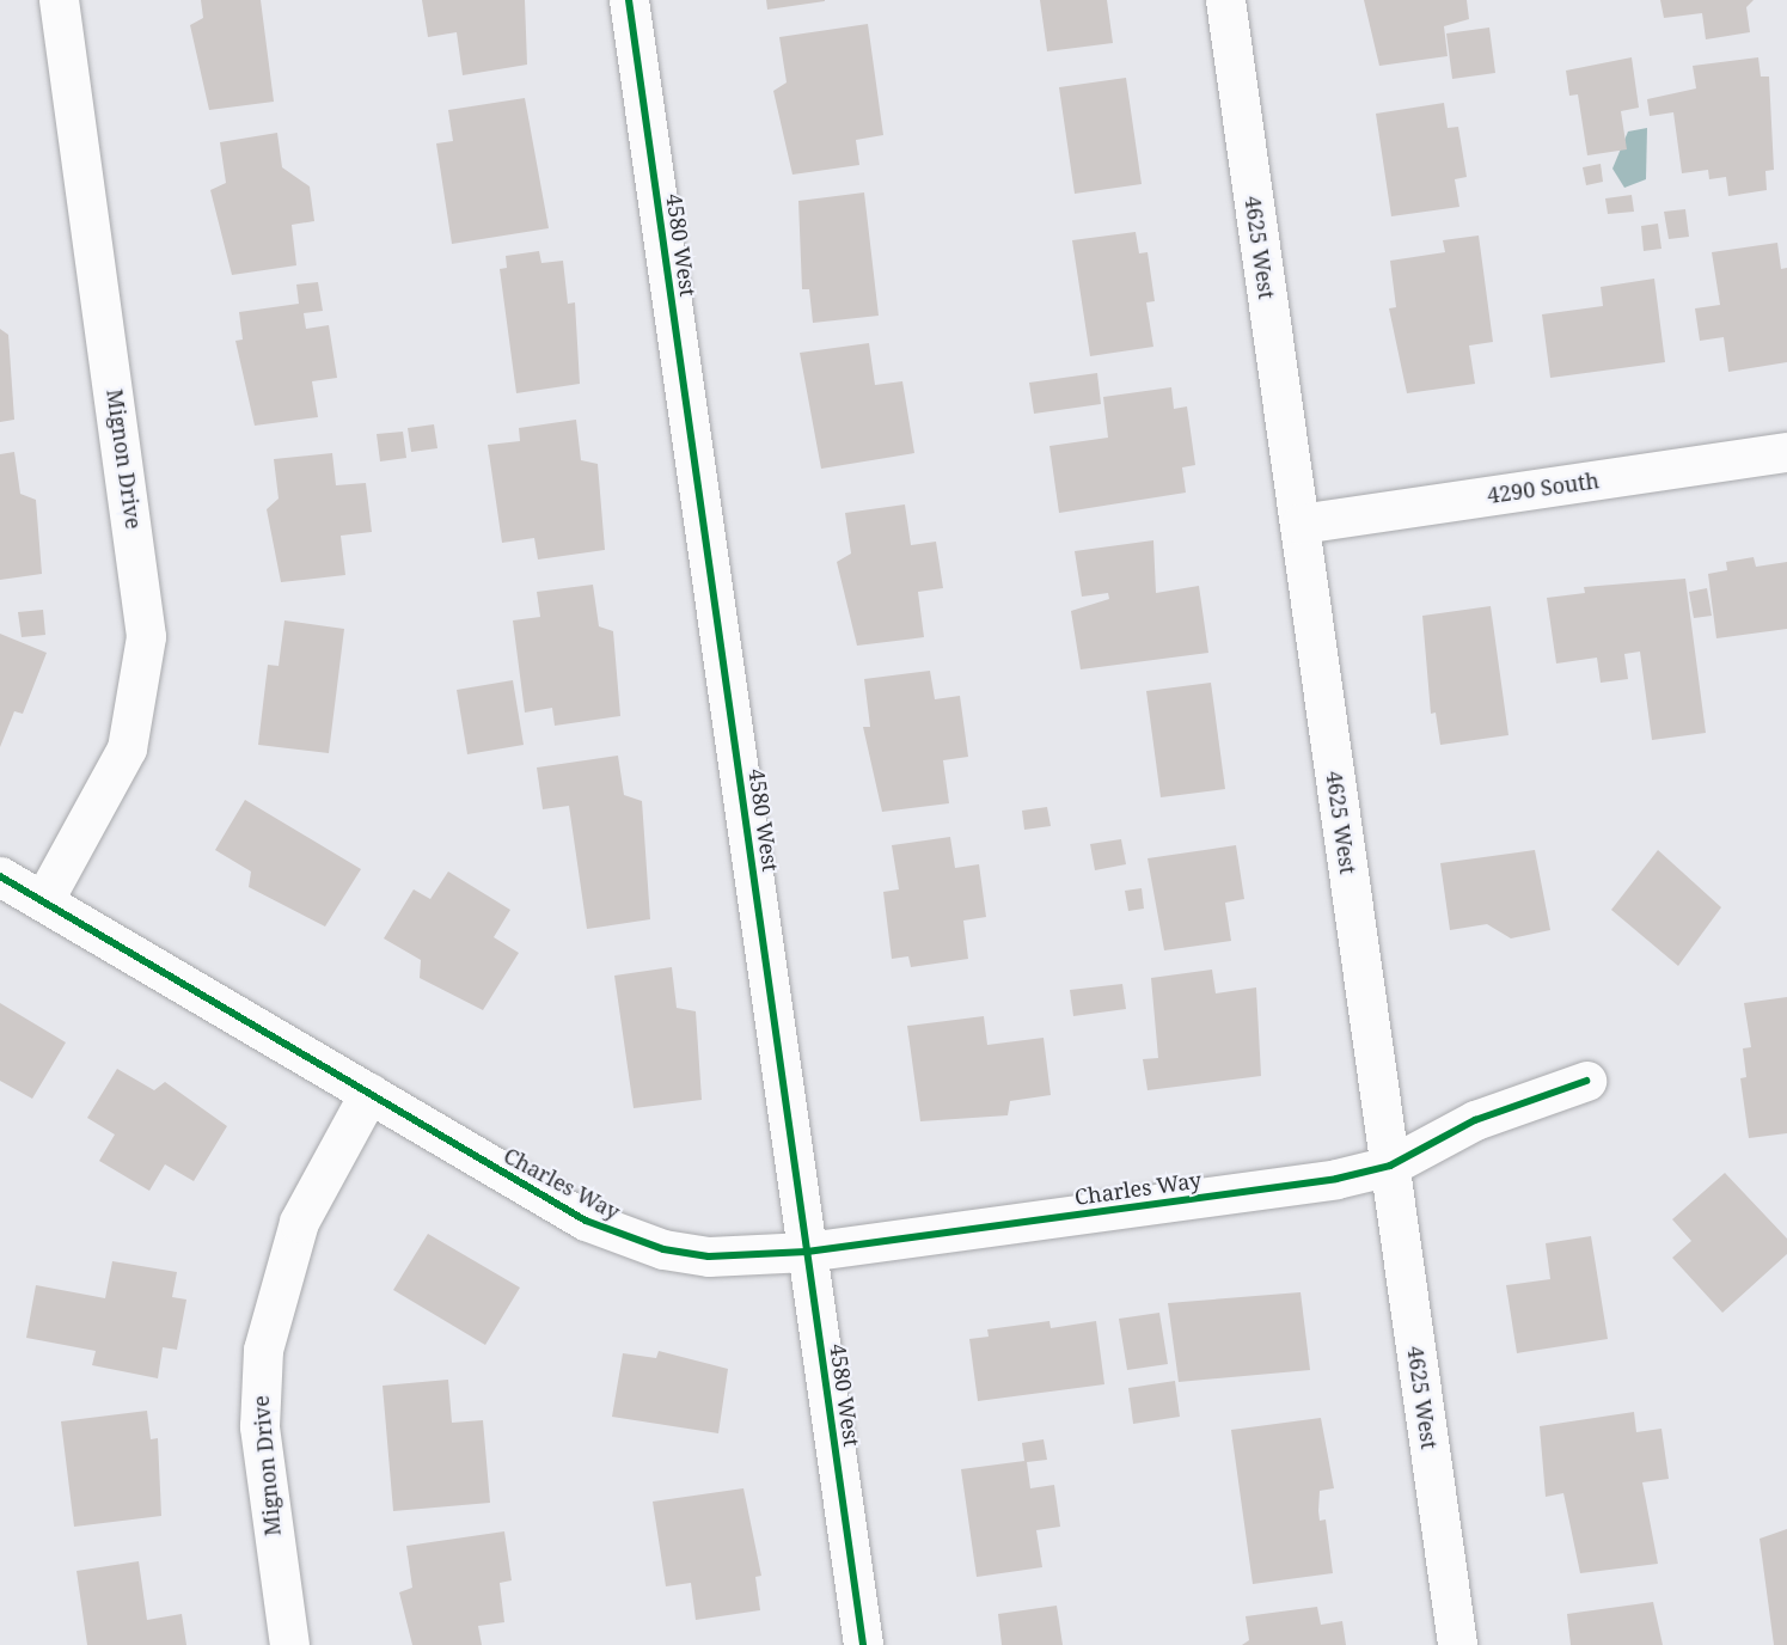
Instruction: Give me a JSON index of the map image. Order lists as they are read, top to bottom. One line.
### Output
{"streets":{"street":["4580 West","4625 West","Mignon Drive","4290 South","Charles Way"]},"crossings":[["4580 West","Charles Way"],["4625 West","4290 South"],["4625 West","Charles Way"],["Mignon Drive","Charles Way"]]}
